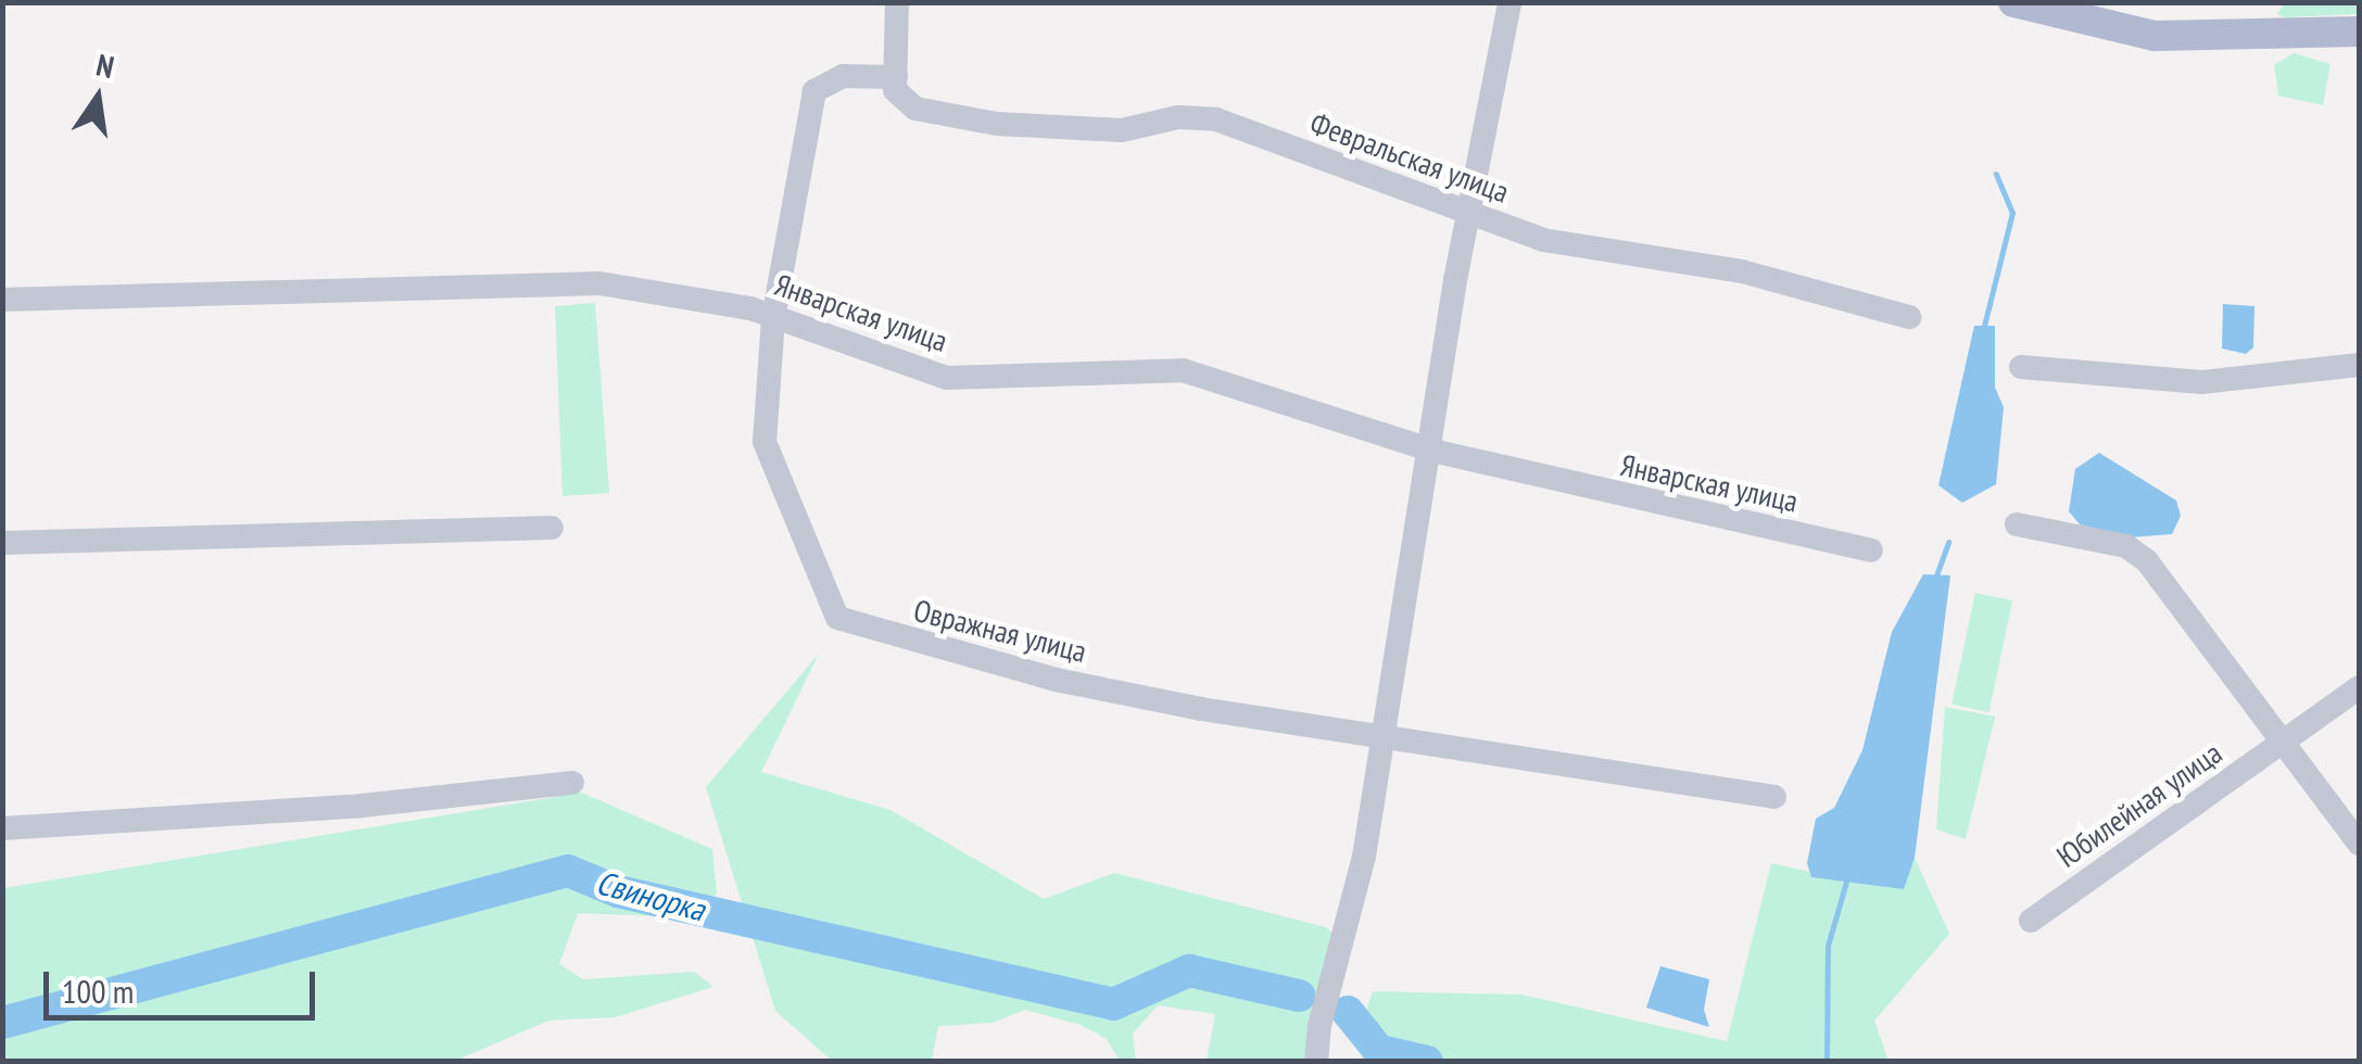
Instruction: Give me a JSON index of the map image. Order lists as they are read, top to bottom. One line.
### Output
{"streets":{"street":["Февральская улица","Январская улица","Овражная улица","Юбилейная улица"]},"crossings":[["Февральская улица","Овражная улица"],["Январская улица","Овражная улица"]],"water":["Свинорка"],"scale_bar":"100 m","north":"top"}
